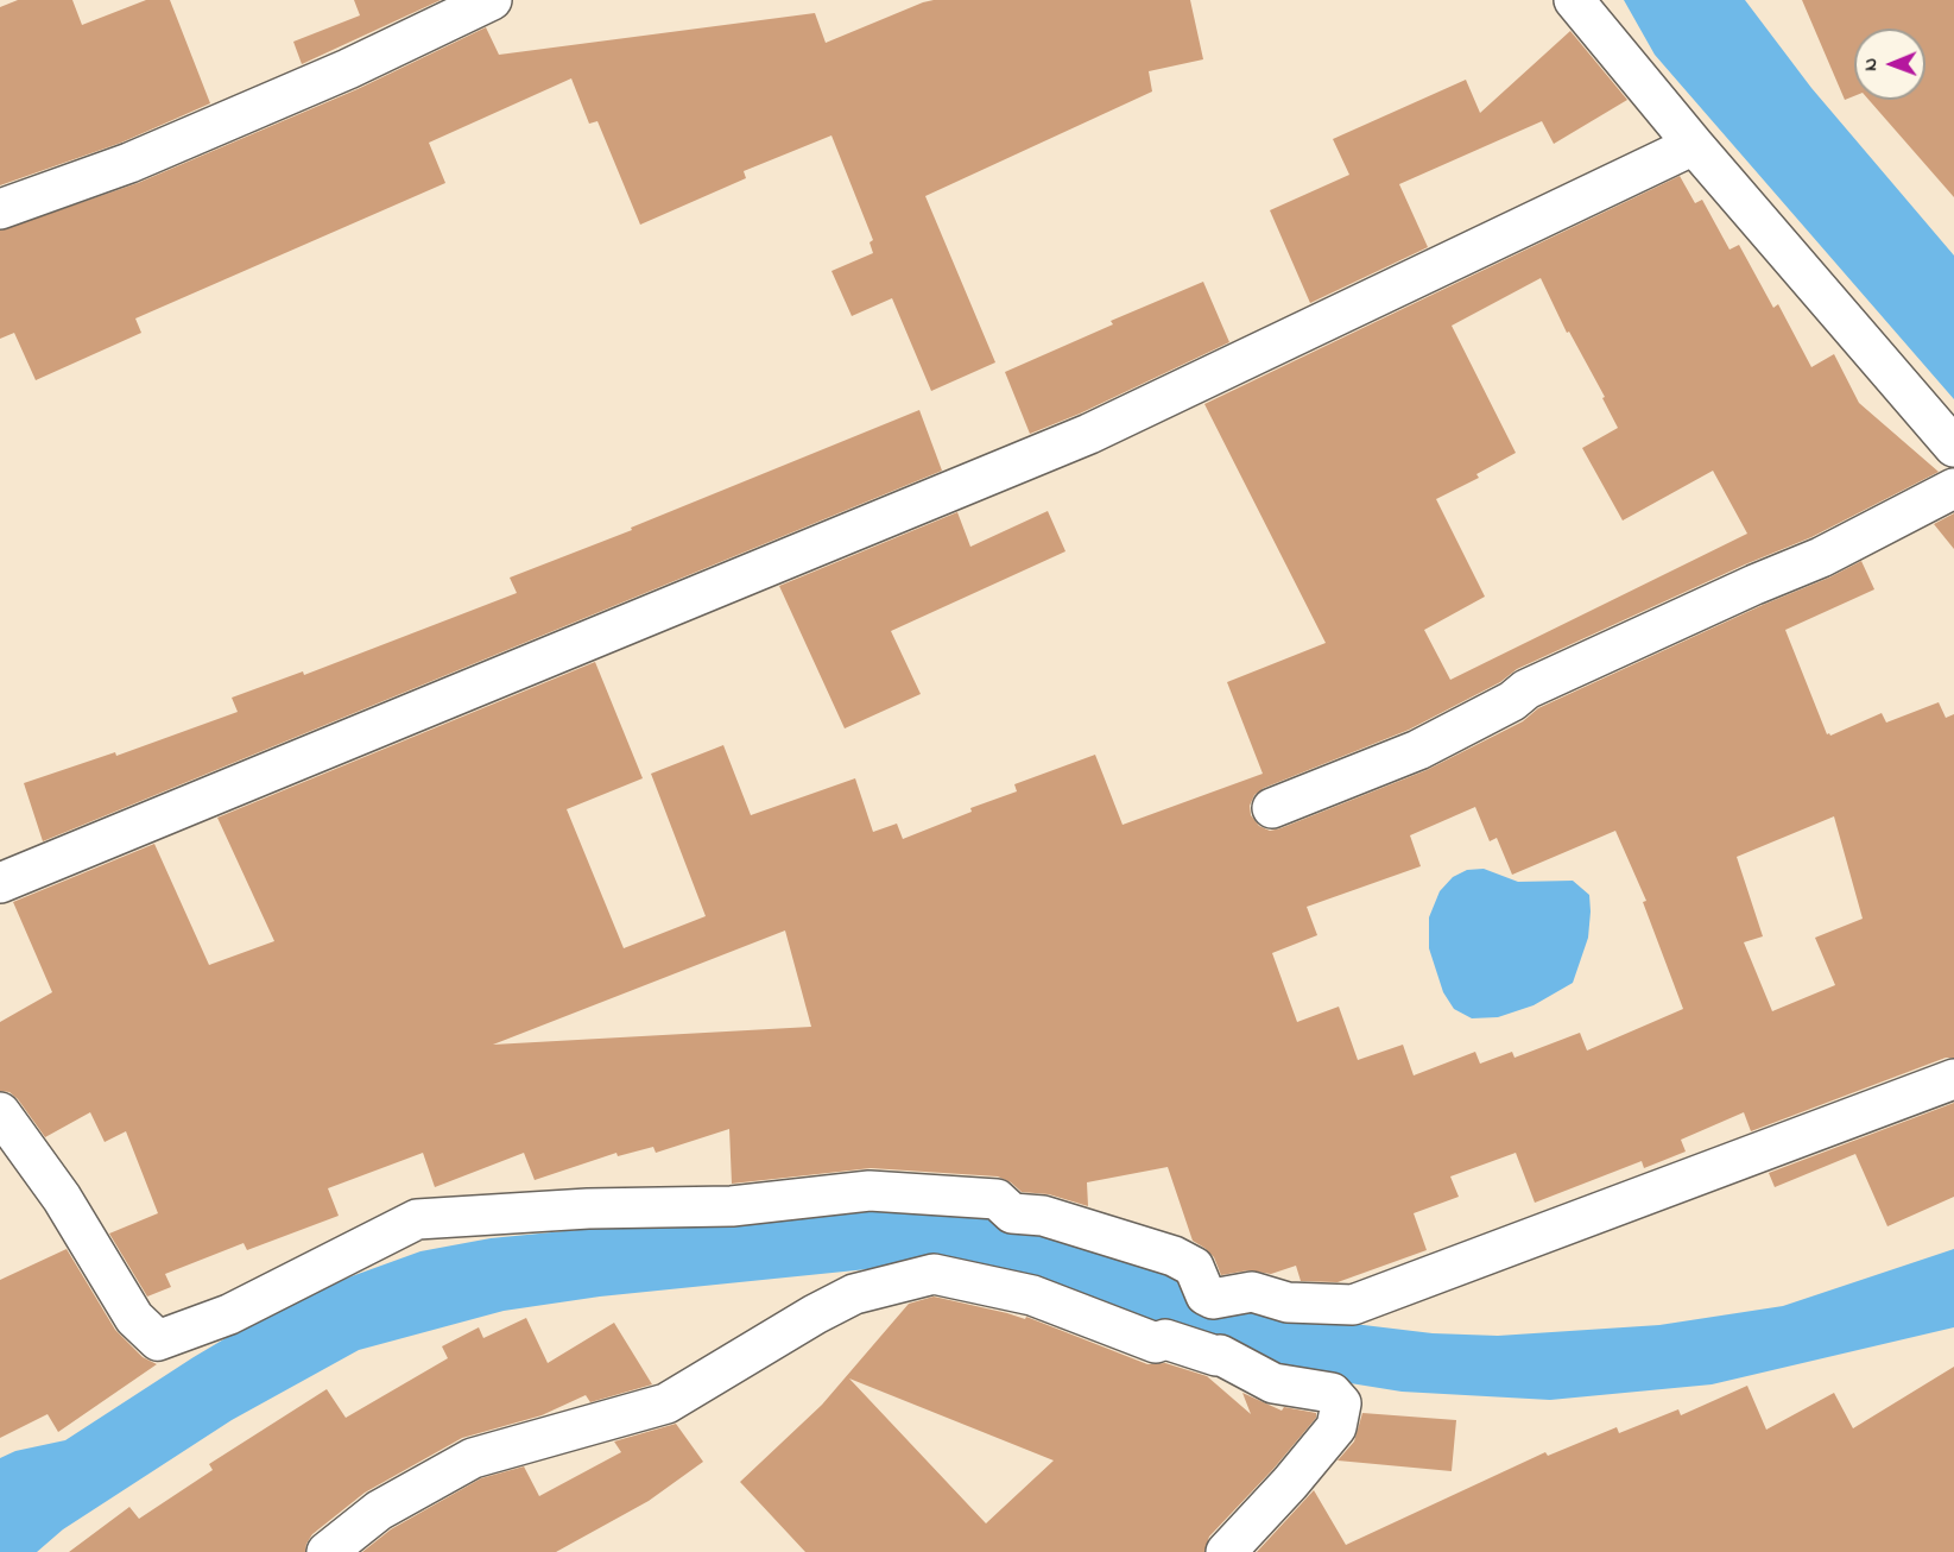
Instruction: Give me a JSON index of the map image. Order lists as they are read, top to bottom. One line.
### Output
{"north":"left"}
